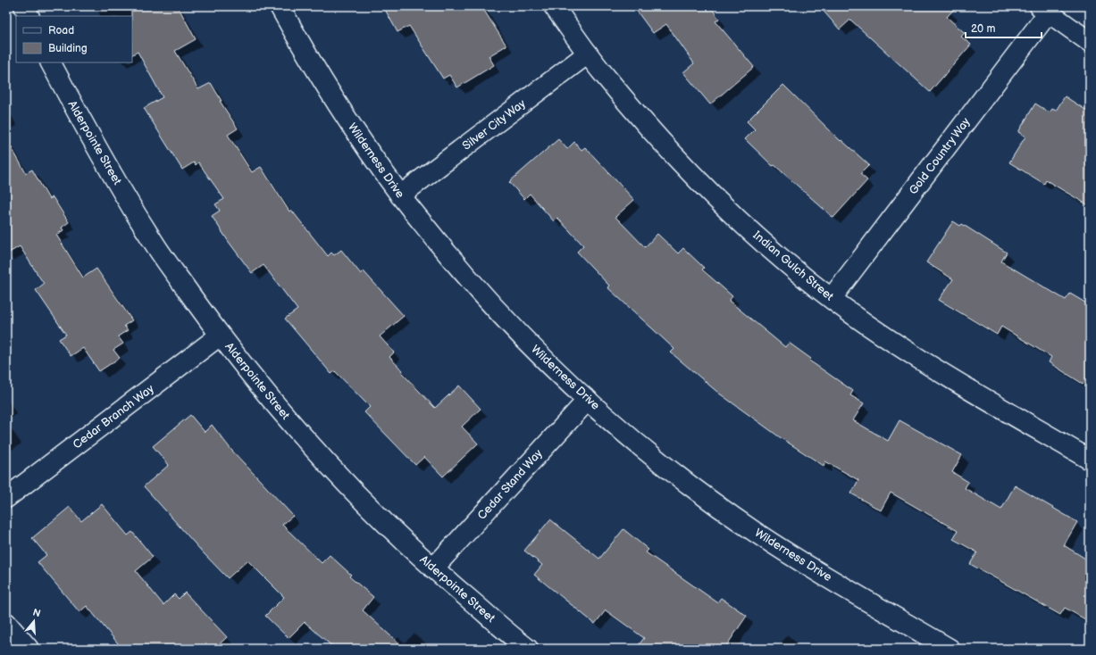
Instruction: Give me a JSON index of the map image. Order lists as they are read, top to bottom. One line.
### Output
{"streets":{"street":["Silver City Way","Alderpointe Street","Gold Country Way","Wilderness Drive","Indian Gulch Street","Cedar Branch Way","Cedar Stand Way"]},"crossings":[["Silver City Way","Wilderness Drive"],["Silver City Way","Indian Gulch Street"],["Alderpointe Street","Cedar Branch Way"],["Alderpointe Street","Cedar Stand Way"],["Gold Country Way","Indian Gulch Street"],["Wilderness Drive","Cedar Stand Way"]],"legend":["Road","Building"],"scale_bar":"20 m","north":"top"}
